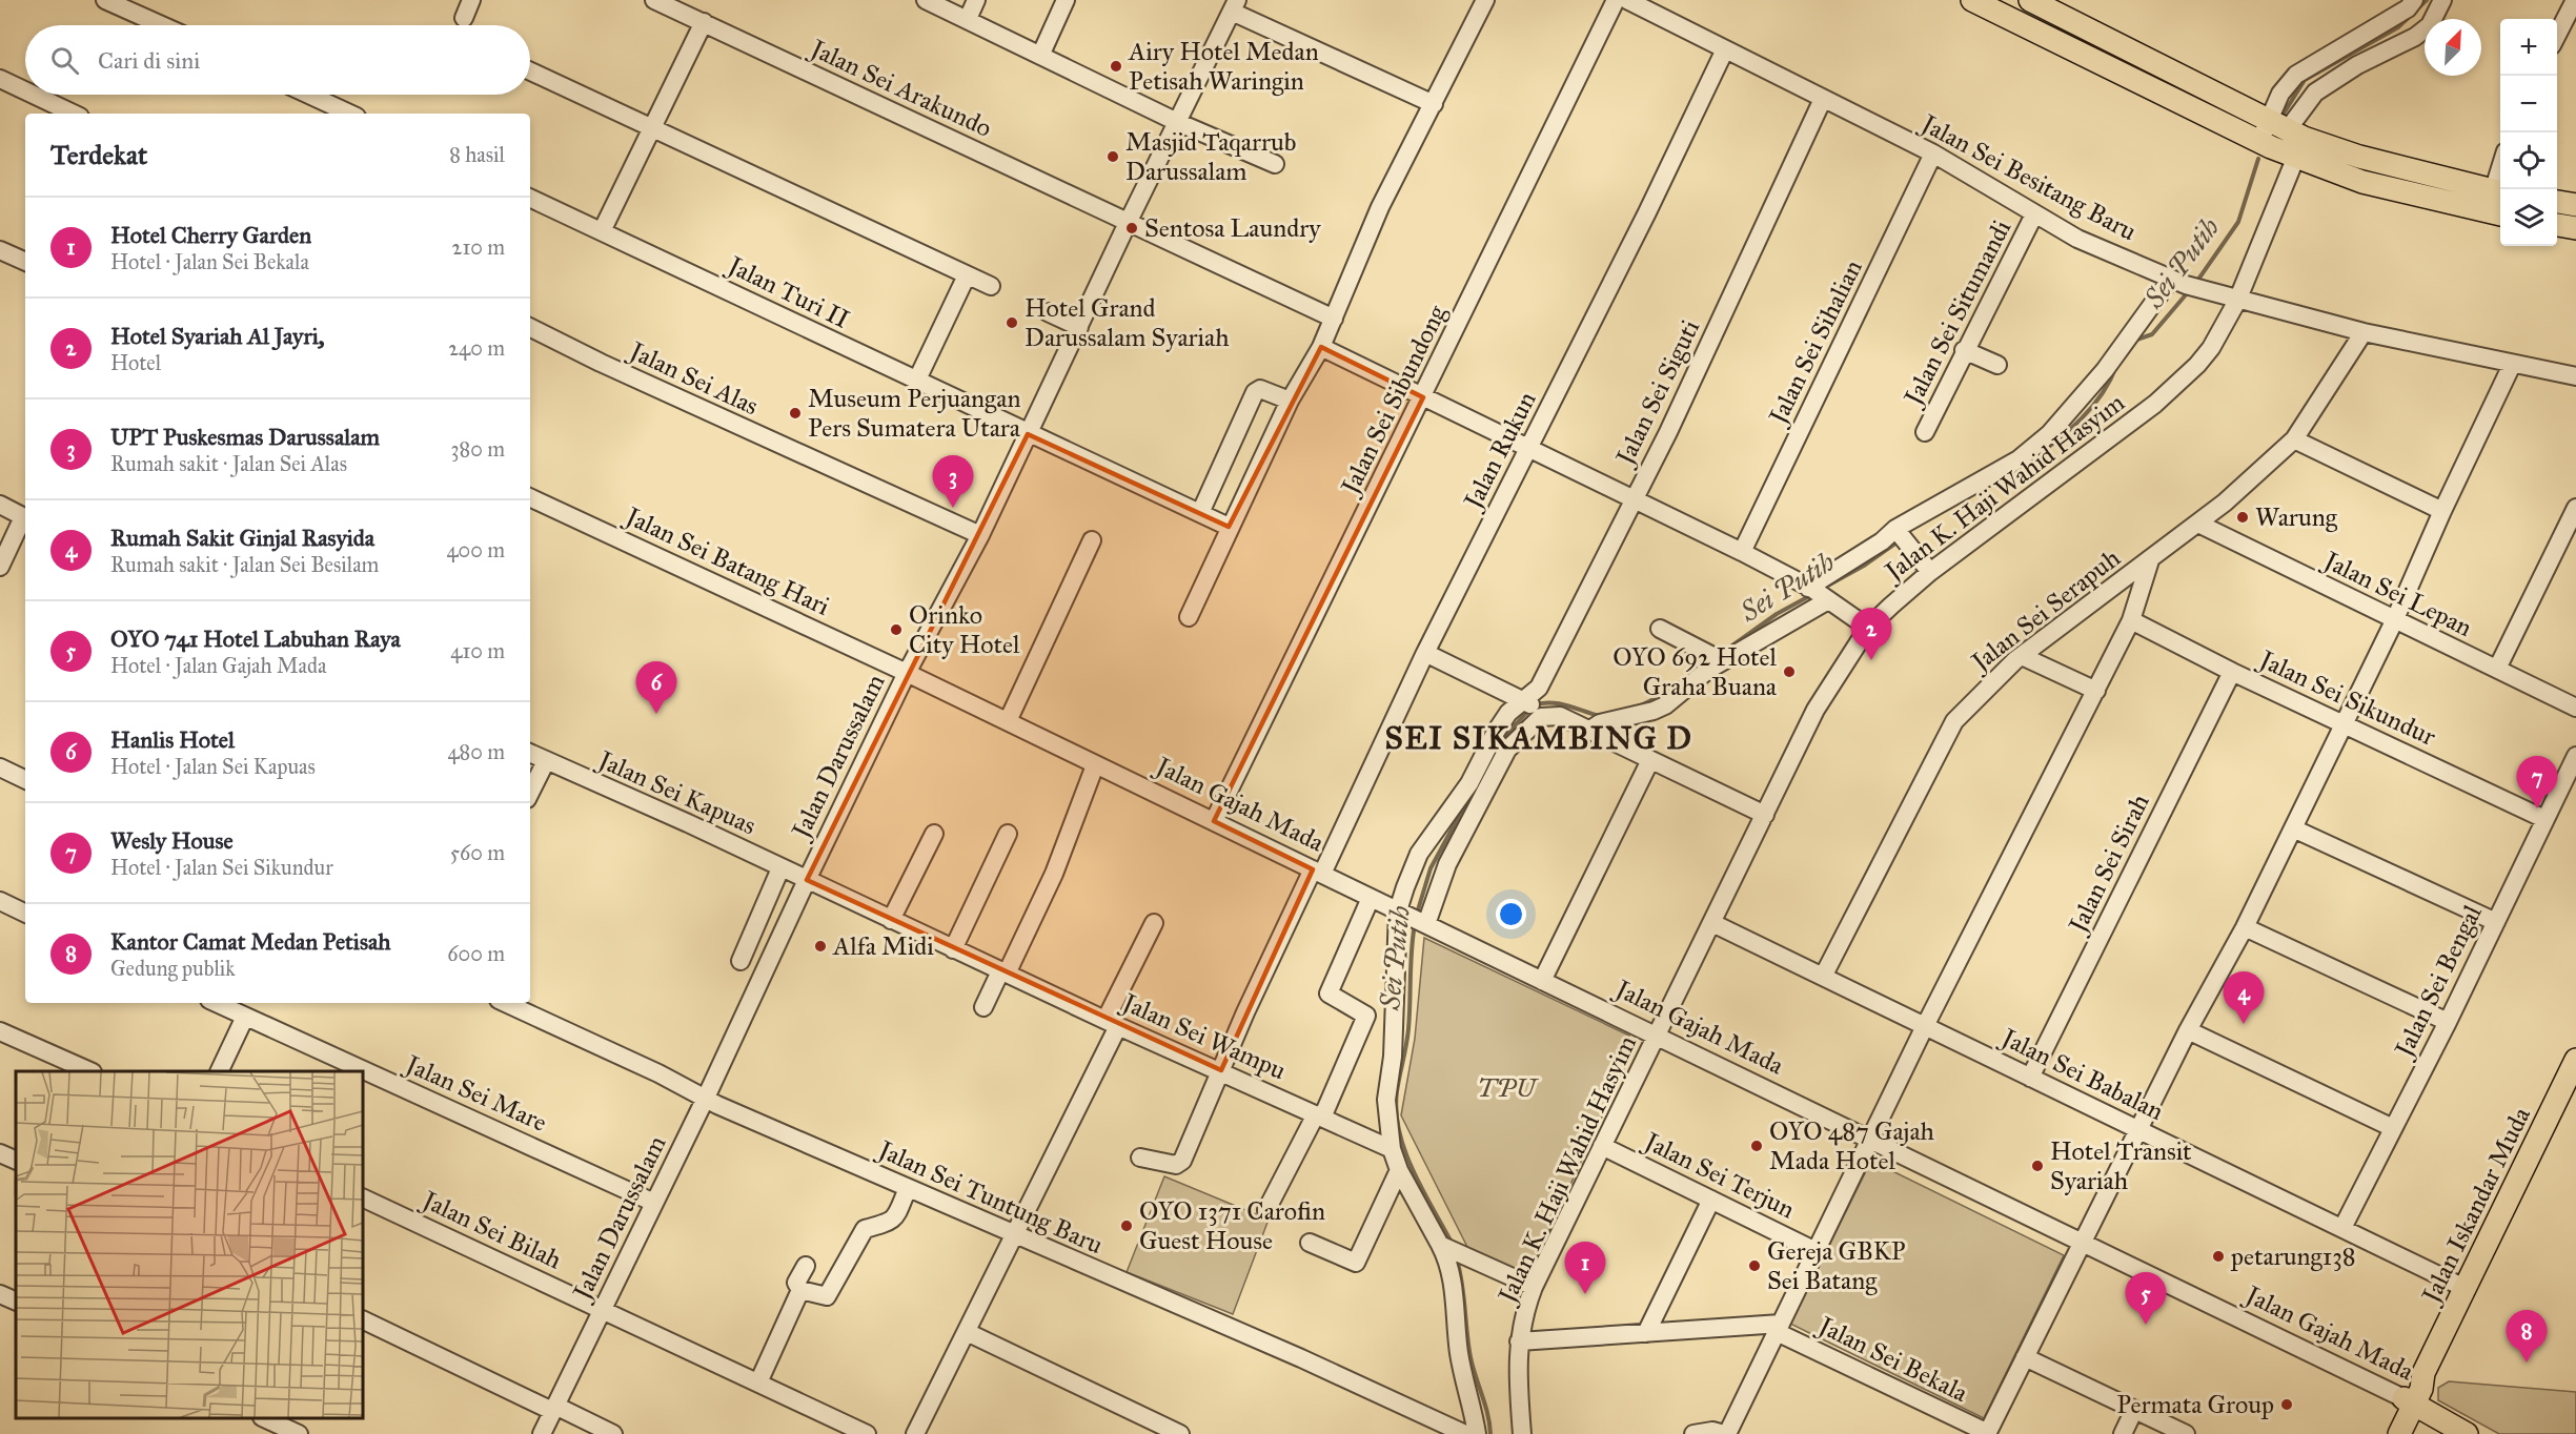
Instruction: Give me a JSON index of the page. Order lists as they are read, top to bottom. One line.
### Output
{"streets":{"main road":["Jalan Gajah Mada","Jalan Iskandar Muda"],"street":["Jalan Sei Arakundo","Jalan Sei Besitang Baru","Jalan Turi II","Jalan Sei Situmandi","Jalan Sei Sihalian","Jalan Sei Alas","Jalan Sei Siguti","Jalan Sei Sibundong","Jalan Rukun","Jalan K. Haji Wahid Hasyim","Jalan Sei Batang Hari","Jalan Sei Lepan","Jalan Sei Serapuh","Jalan Sei Sikundur","Jalan Darussalam","Jalan Sei Kapuas","Jalan Sei Sirah","Jalan Sei Bengal","Jalan Sei Wampu","Jalan Sei Babalan","Jalan Sei Mare","Jalan Sei Terjun","Jalan Sei Tuntung Baru","Jalan Sei Bilah","Jalan Sei Bekala"]},"crossings":[["Jalan Sei Arakundo","Jalan Darussalam"],["Jalan Sei Besitang Baru","Jalan Sei Situmandi"],["Jalan Sei Besitang Baru","Jalan Sei Sihalian"],["Jalan Sei Besitang Baru","Jalan Sei Siguti"],["Jalan Sei Besitang Baru","Jalan Rukun"],["Jalan Sei Besitang Baru","Jalan K. Haji Wahid Hasyim"],["Jalan Sei Besitang Baru","Jalan Sei Serapuh"],["Jalan Turi II","Jalan Darussalam"],["Jalan Sei Alas","Jalan Darussalam"],["Jalan Sei Sibundong","Jalan Gajah Mada"],["Jalan Rukun","Jalan Gajah Mada"],["Jalan Rukun","Jalan Sei Wampu"],["Jalan K. Haji Wahid Hasyim","Jalan Gajah Mada"],["Jalan K. Haji Wahid Hasyim","Jalan Sei Babalan"],["Jalan K. Haji Wahid Hasyim","Jalan Sei Terjun"],["Jalan K. Haji Wahid Hasyim","Jalan Sei Bekala"],["Jalan Sei Batang Hari","Jalan Darussalam"],["Jalan Sei Batang Hari","Jalan Gajah Mada"],["Jalan Sei Lepan","Jalan Sei Serapuh"],["Jalan Sei Serapuh","Jalan Sei Babalan"],["Jalan Sei Sikundur","Jalan Sei Sirah"],["Jalan Sei Sikundur","Jalan Sei Bengal"],["Jalan Darussalam","Jalan Sei Kapuas"],["Jalan Darussalam","Jalan Gajah Mada"],["Jalan Darussalam","Jalan Sei Wampu"],["Jalan Darussalam","Jalan Sei Mare"],["Jalan Darussalam","Jalan Sei Tuntung Baru"],["Jalan Darussalam","Jalan Sei Bilah"],["Jalan Sei Kapuas","Jalan Sei Wampu"],["Jalan Gajah Mada","Jalan Iskandar Muda"],["Jalan Sei Sirah","Jalan Sei Babalan"],["Jalan Sei Bengal","Jalan Sei Babalan"],["Jalan Sei Babalan","Jalan Iskandar Muda"]],"districts":["SEI SIKAMBING D"],"water":["Sei Putih"],"parks":["TPU"],"places":["Airy Hotel Medan Petisah Waringin","Masjid Taqarrub Darussalam","Sentosa Laundry","Hotel Grand Darussalam Syariah","Museum Perjuangan Pers Sumatera Utara","Warung","Orinko City Hotel","OYO 692 Hotel Graha Buana","Alfa Midi","OYO 487 Gajah Mada Hotel","Hotel Transit Syariah","OYO 1371 Carofin Guest House","petarung138","Gereja GBKP Sei Batang","Permata Group"],"north":"top right","page":{"map_buttons":["+","−"],"search":"Cari di sini","heading":["Terdekat","8 hasil"],"list":[{"mark":"1","name":"Hotel Cherry Garden","note":"Hotel · Jalan Sei Bekala","value":"210 m"},{"mark":"2","name":"Hotel Syariah Al Jayri,","note":"Hotel","value":"240 m"},{"mark":"3","name":"UPT Puskesmas Darussalam","note":"Rumah sakit · Jalan Sei Alas","value":"380 m"},{"mark":"4","name":"Rumah Sakit Ginjal Rasyida","note":"Rumah sakit · Jalan Sei Besilam","value":"400 m"},{"mark":"5","name":"OYO 741 Hotel Labuhan Raya","note":"Hotel · Jalan Gajah Mada","value":"410 m"},{"mark":"6","name":"Hanlis Hotel","note":"Hotel · Jalan Sei Kapuas","value":"480 m"},{"mark":"7","name":"Wesly House","note":"Hotel · Jalan Sei Sikundur","value":"560 m"},{"mark":"8","name":"Kantor Camat Medan Petisah","note":"Gedung publik","value":"600 m"}],"pins":["3","2","6","7","4","1","5","8"]}}
